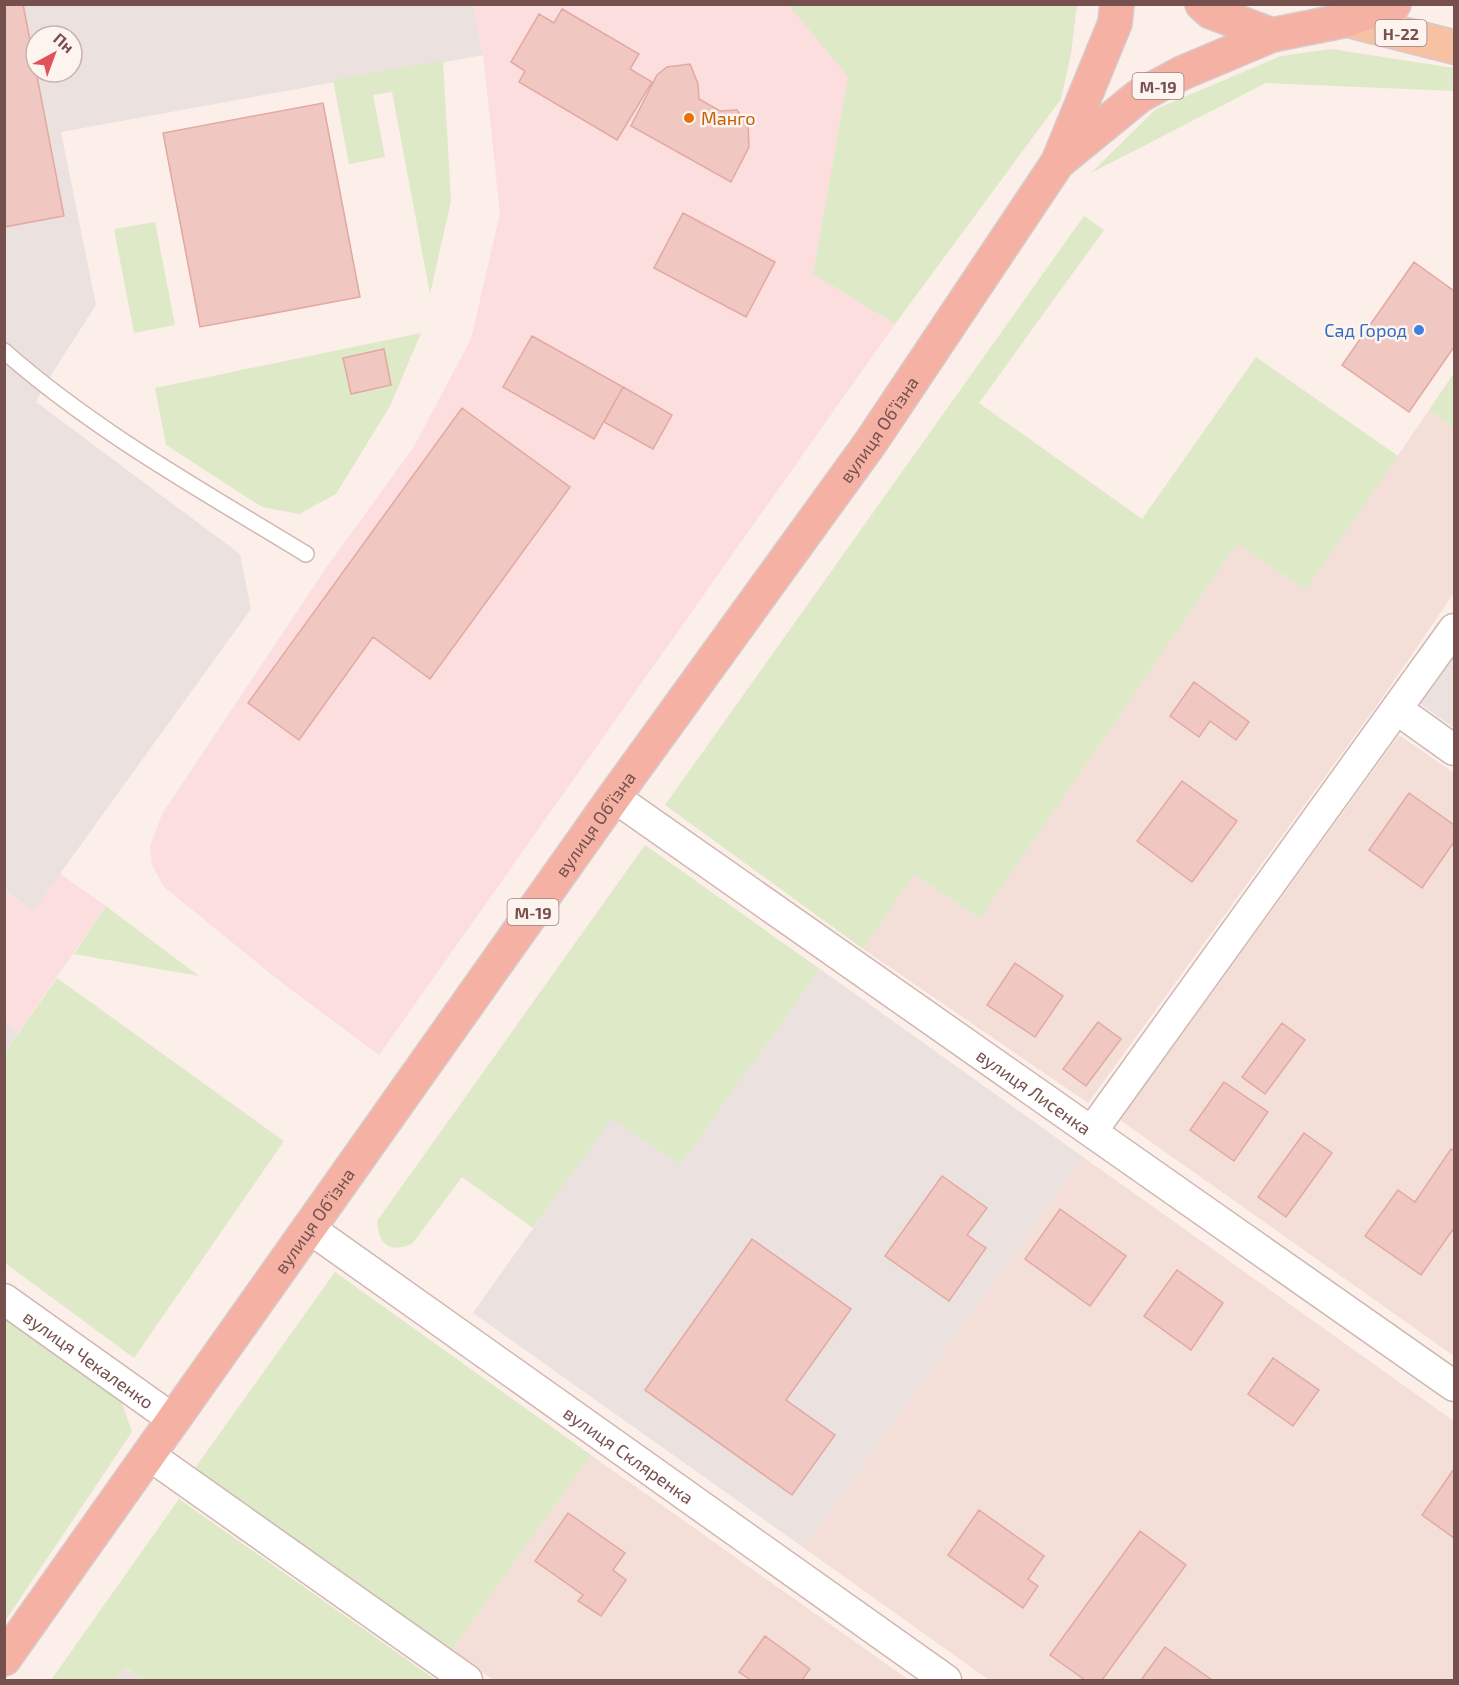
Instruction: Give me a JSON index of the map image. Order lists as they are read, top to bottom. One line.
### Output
{"streets":{"highway":["М-19","вулиця Об’їзна"],"main road":["Н-22"],"street":["вулиця Лисенка","вулиця Чекаленко","вулиця Скляренка"]},"crossings":[["Н-22","М-19"],["М-19","вулиця Об’їзна"],["вулиця Об’їзна","вулиця Лисенка"],["вулиця Об’їзна","вулиця Чекаленко"],["вулиця Об’їзна","вулиця Скляренка"]],"places":["Манго","Сад Город"],"north":"top right"}
